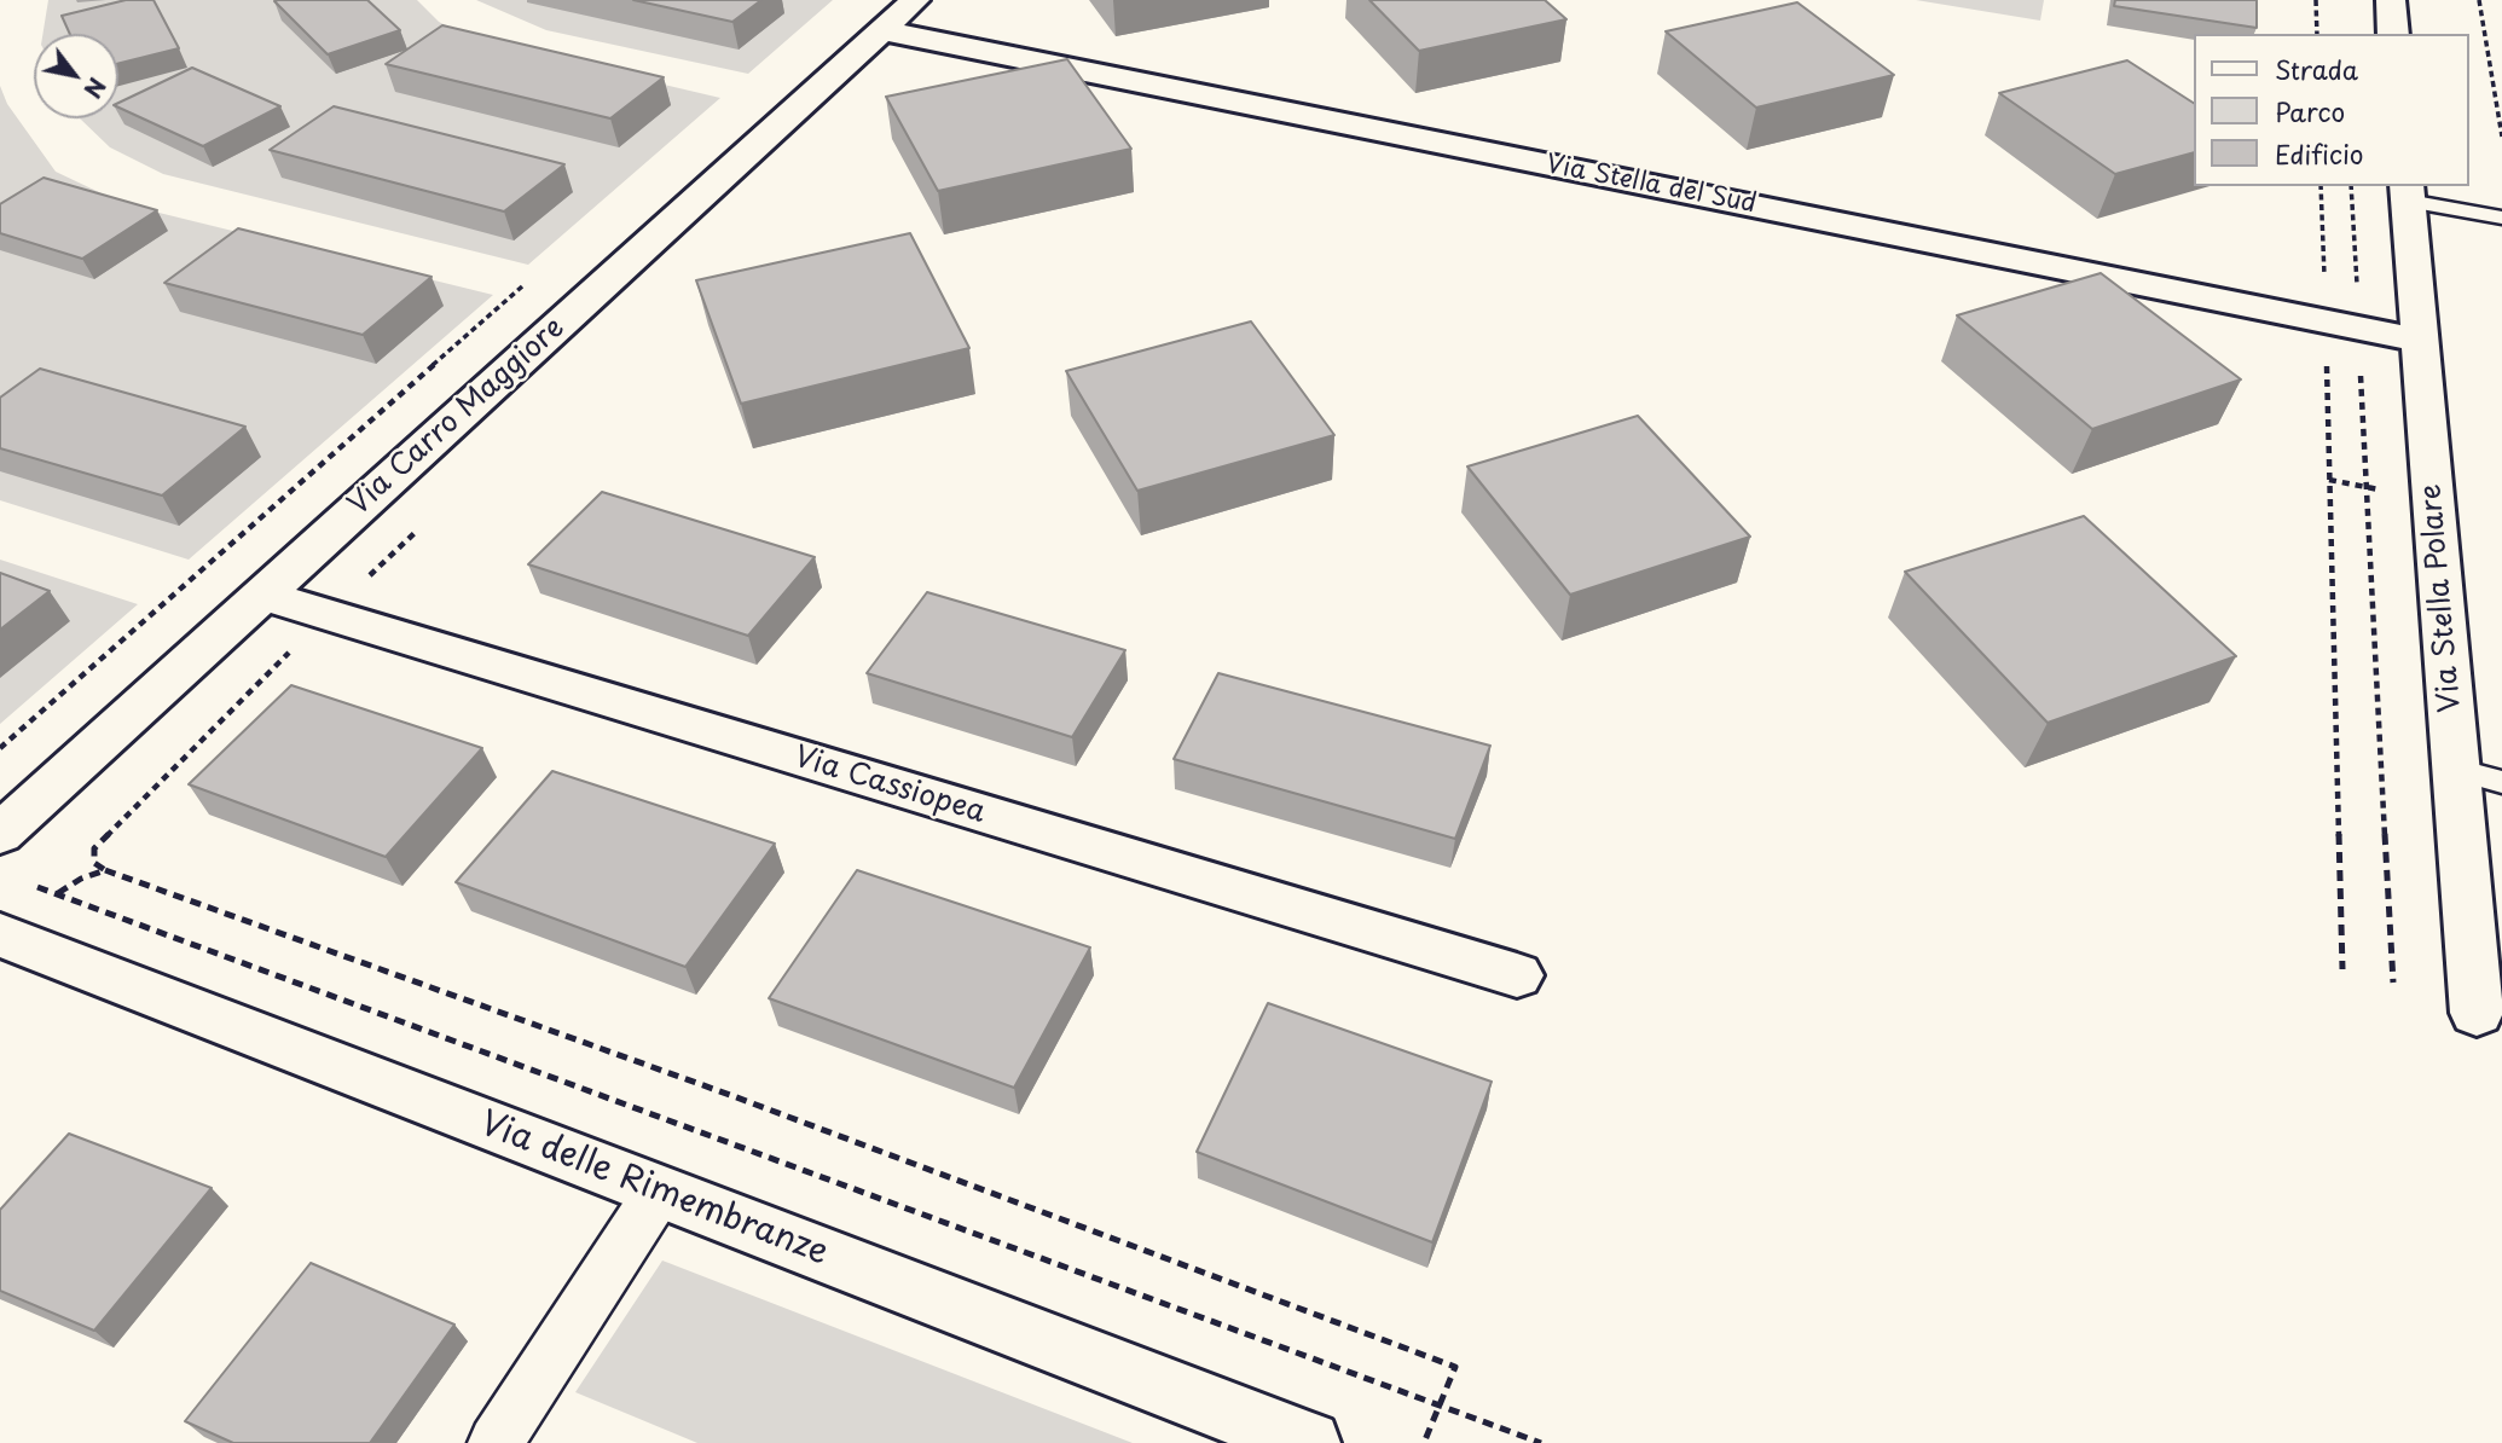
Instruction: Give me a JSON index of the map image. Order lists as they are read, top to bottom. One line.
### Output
{"streets":{"street":["Via Stella del Sud","Via Carro Maggiore","Via Stella Polare","Via Cassiopea","Via delle Rimembranze"]},"crossings":[["Via Stella del Sud","Via Carro Maggiore"],["Via Stella del Sud","Via Stella Polare"],["Via Carro Maggiore","Via Cassiopea"]],"legend":["Strada","Parco","Edificio"],"north":"bottom right"}
